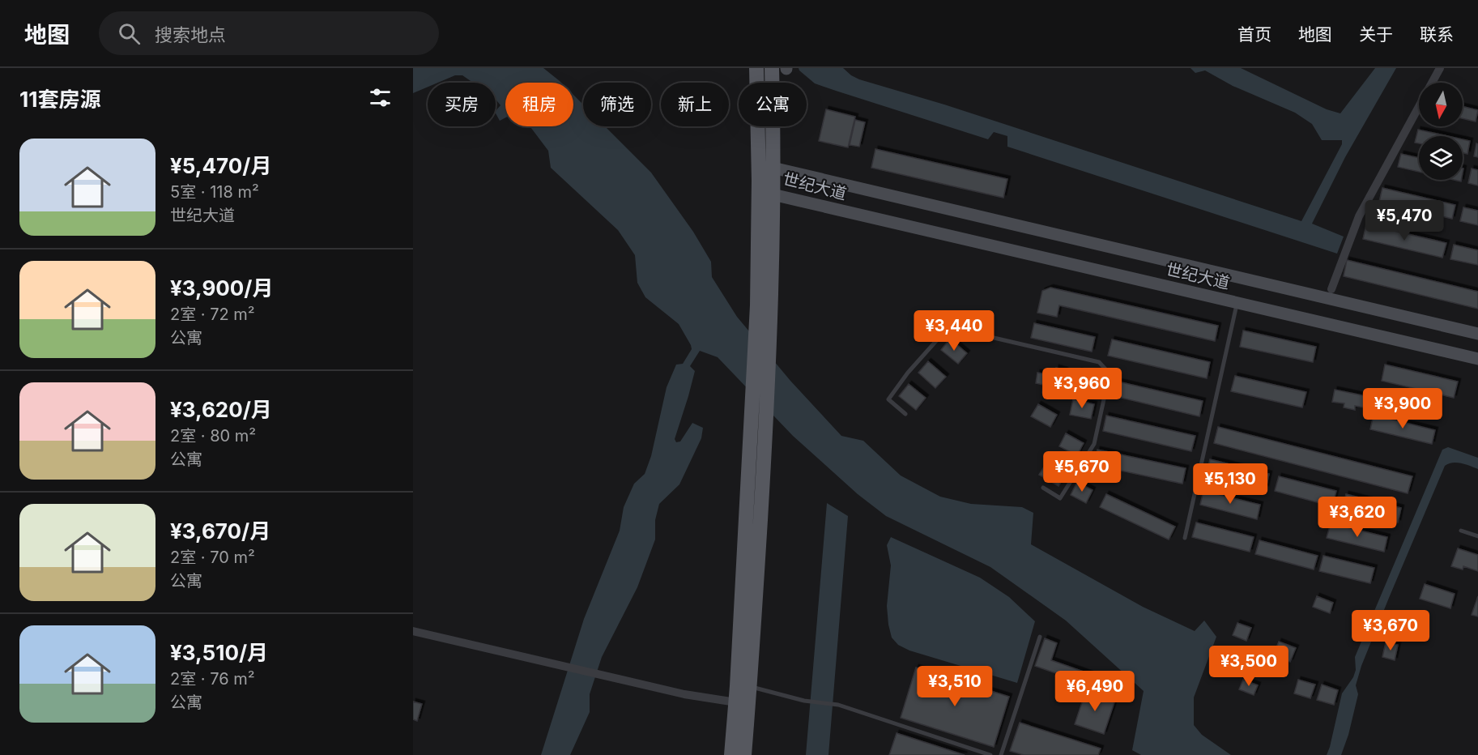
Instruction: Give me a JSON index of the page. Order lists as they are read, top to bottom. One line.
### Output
{"streets":{"main road":["世纪大道"]},"north":"bottom","page":{"header":"地图","search":"搜索地点","nav":["首页","地图","关于","联系"],"heading":"11套房源","chip":["买房","租房","筛选","新上","公寓"],"list":[{"name":"¥5,470/月","note":"5室 · 118 m² · 世纪大道"},{"name":"¥3,900/月","note":"2室 · 72 m² · 公寓"},{"name":"¥3,620/月","note":"2室 · 80 m² · 公寓"},{"name":"¥3,670/月","note":"2室 · 70 m² · 公寓"},{"name":"¥3,510/月","note":"2室 · 76 m² · 公寓"}],"price":["¥5,470","¥3,440","¥3,960","¥3,900","¥5,670","¥5,130","¥3,620","¥3,670","¥3,500","¥3,510","¥6,490"]}}
